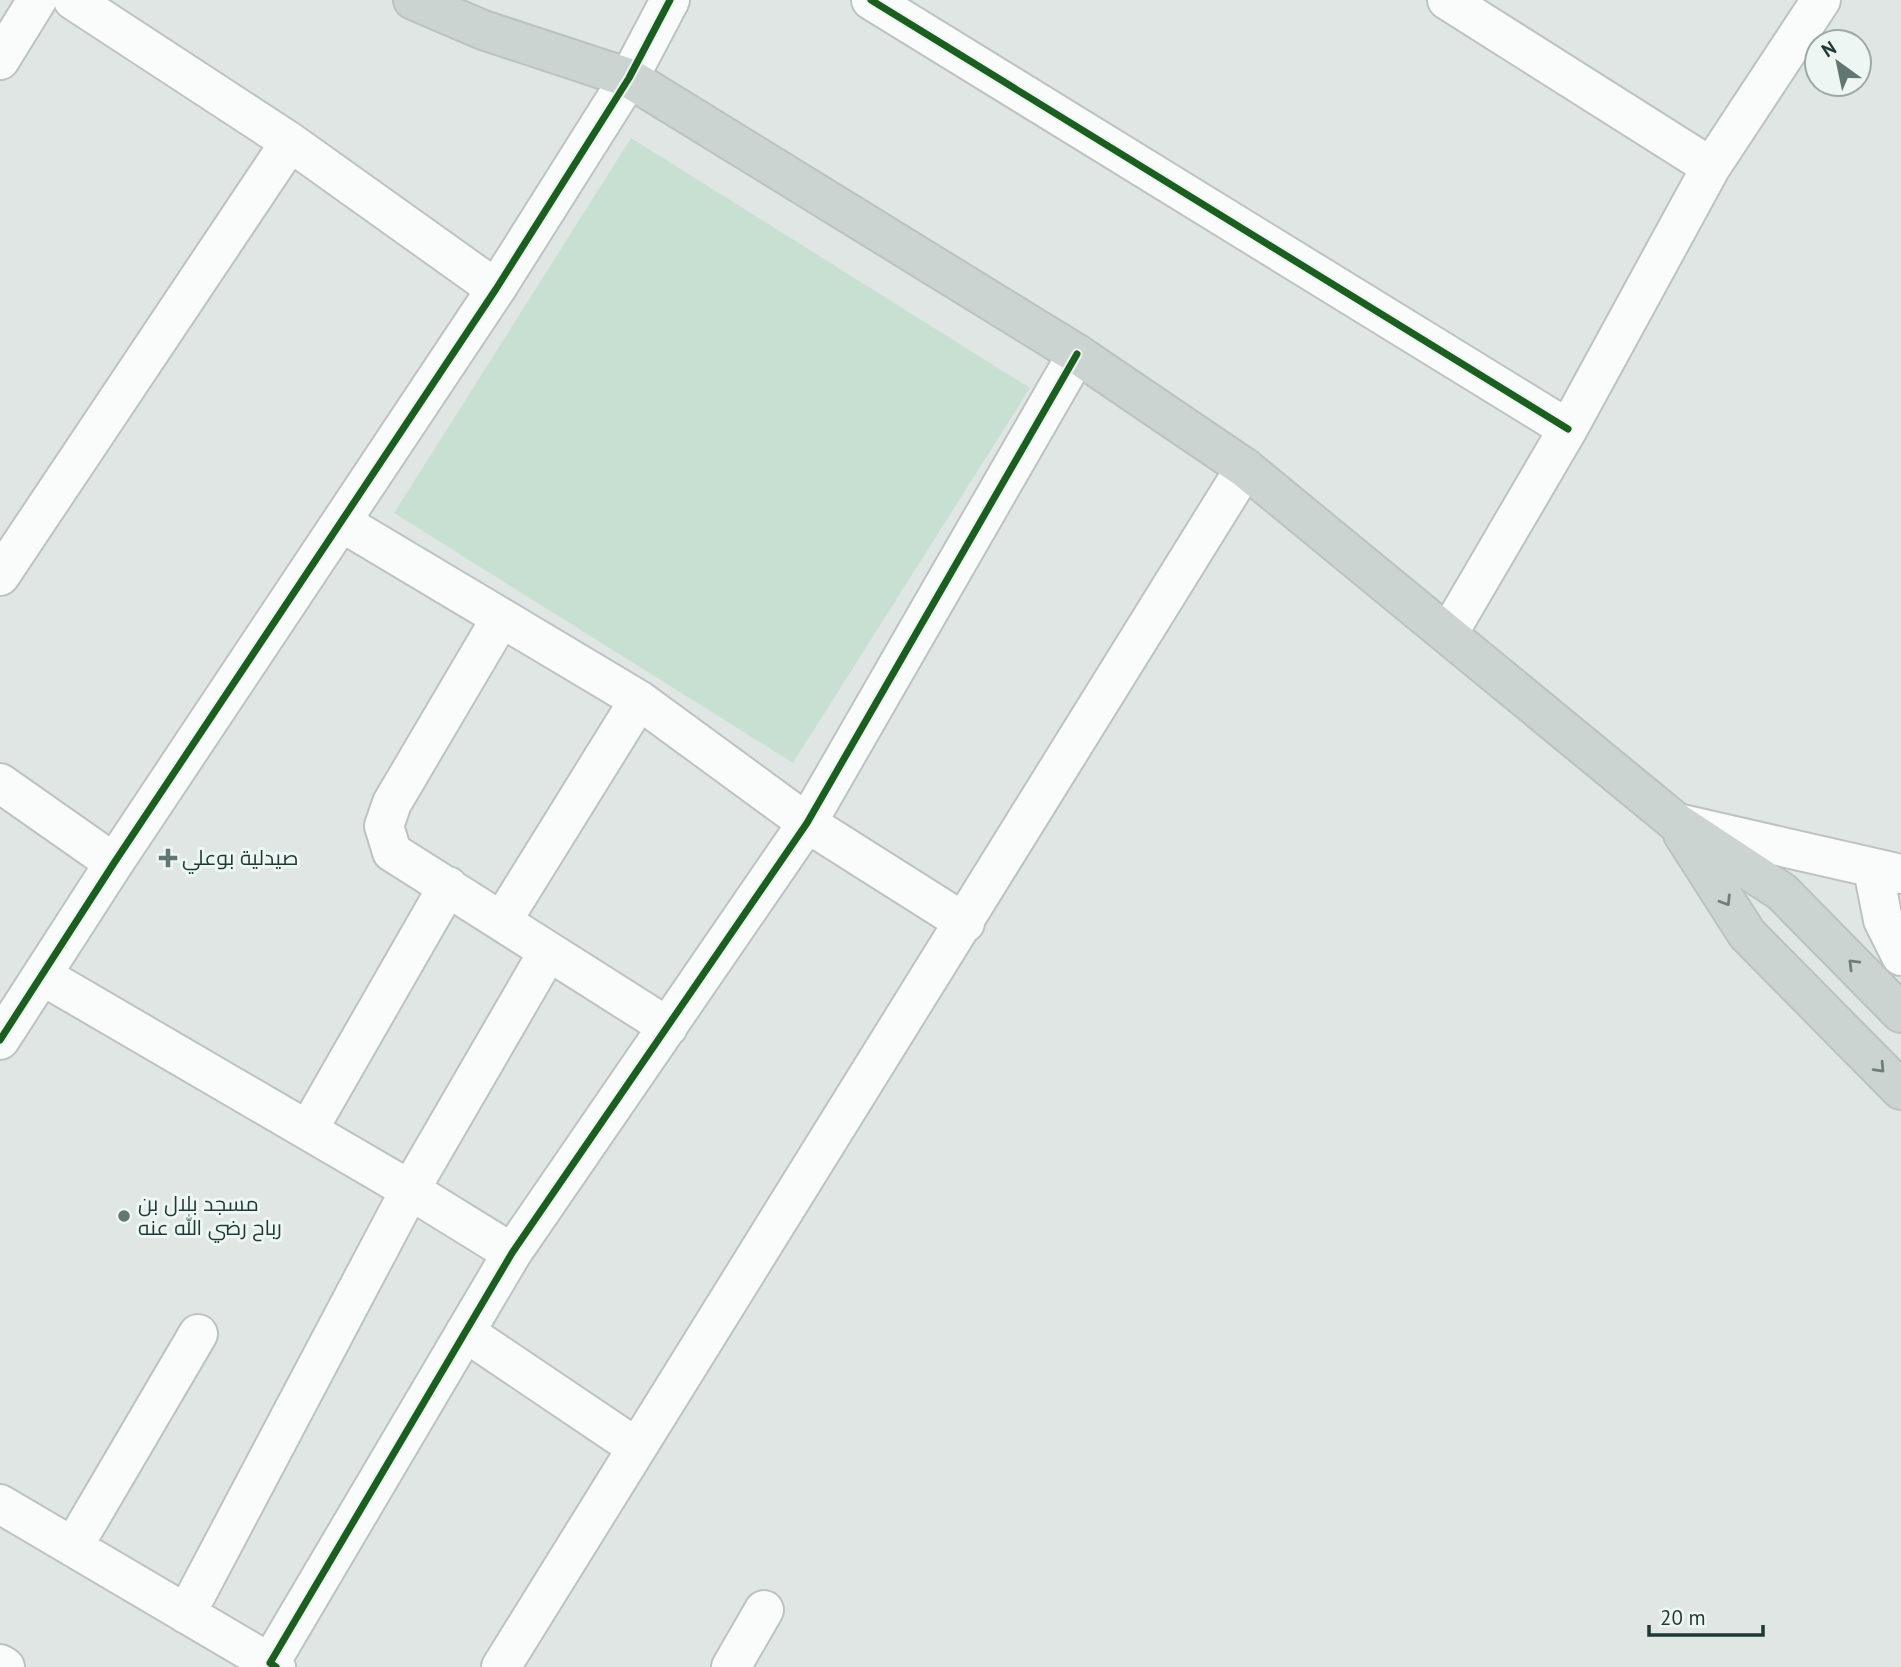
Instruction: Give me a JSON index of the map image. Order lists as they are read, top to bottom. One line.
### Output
{"places":{"health":["صيدلية بوعلي"],"other":["مسجد بلال بن رباح رضي الله عنه"]},"scale_bar":"20 m","north":"top left"}
